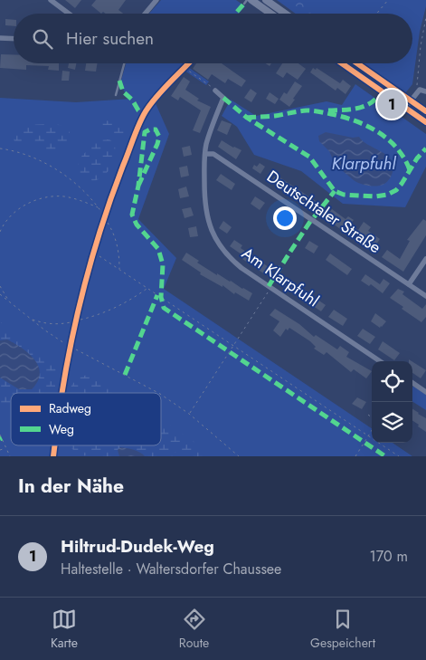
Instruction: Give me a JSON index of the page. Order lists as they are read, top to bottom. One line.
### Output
{"streets":{"street":["Deutschtaler Straße","Am Klarpfuhl"]},"crossings":[["Deutschtaler Straße","Am Klarpfuhl"]],"water":["Klarpfuhl"],"legend":["Radweg","Weg"],"page":{"search":"Hier suchen","pins":"1","heading":"In der Nähe","list":[{"mark":"1","name":"Hiltrud-Dudek-Weg","note":"Haltestelle · Waltersdorfer Chaussee","value":"170 m"}],"nav":["Karte","Route","Gespeichert"]}}
